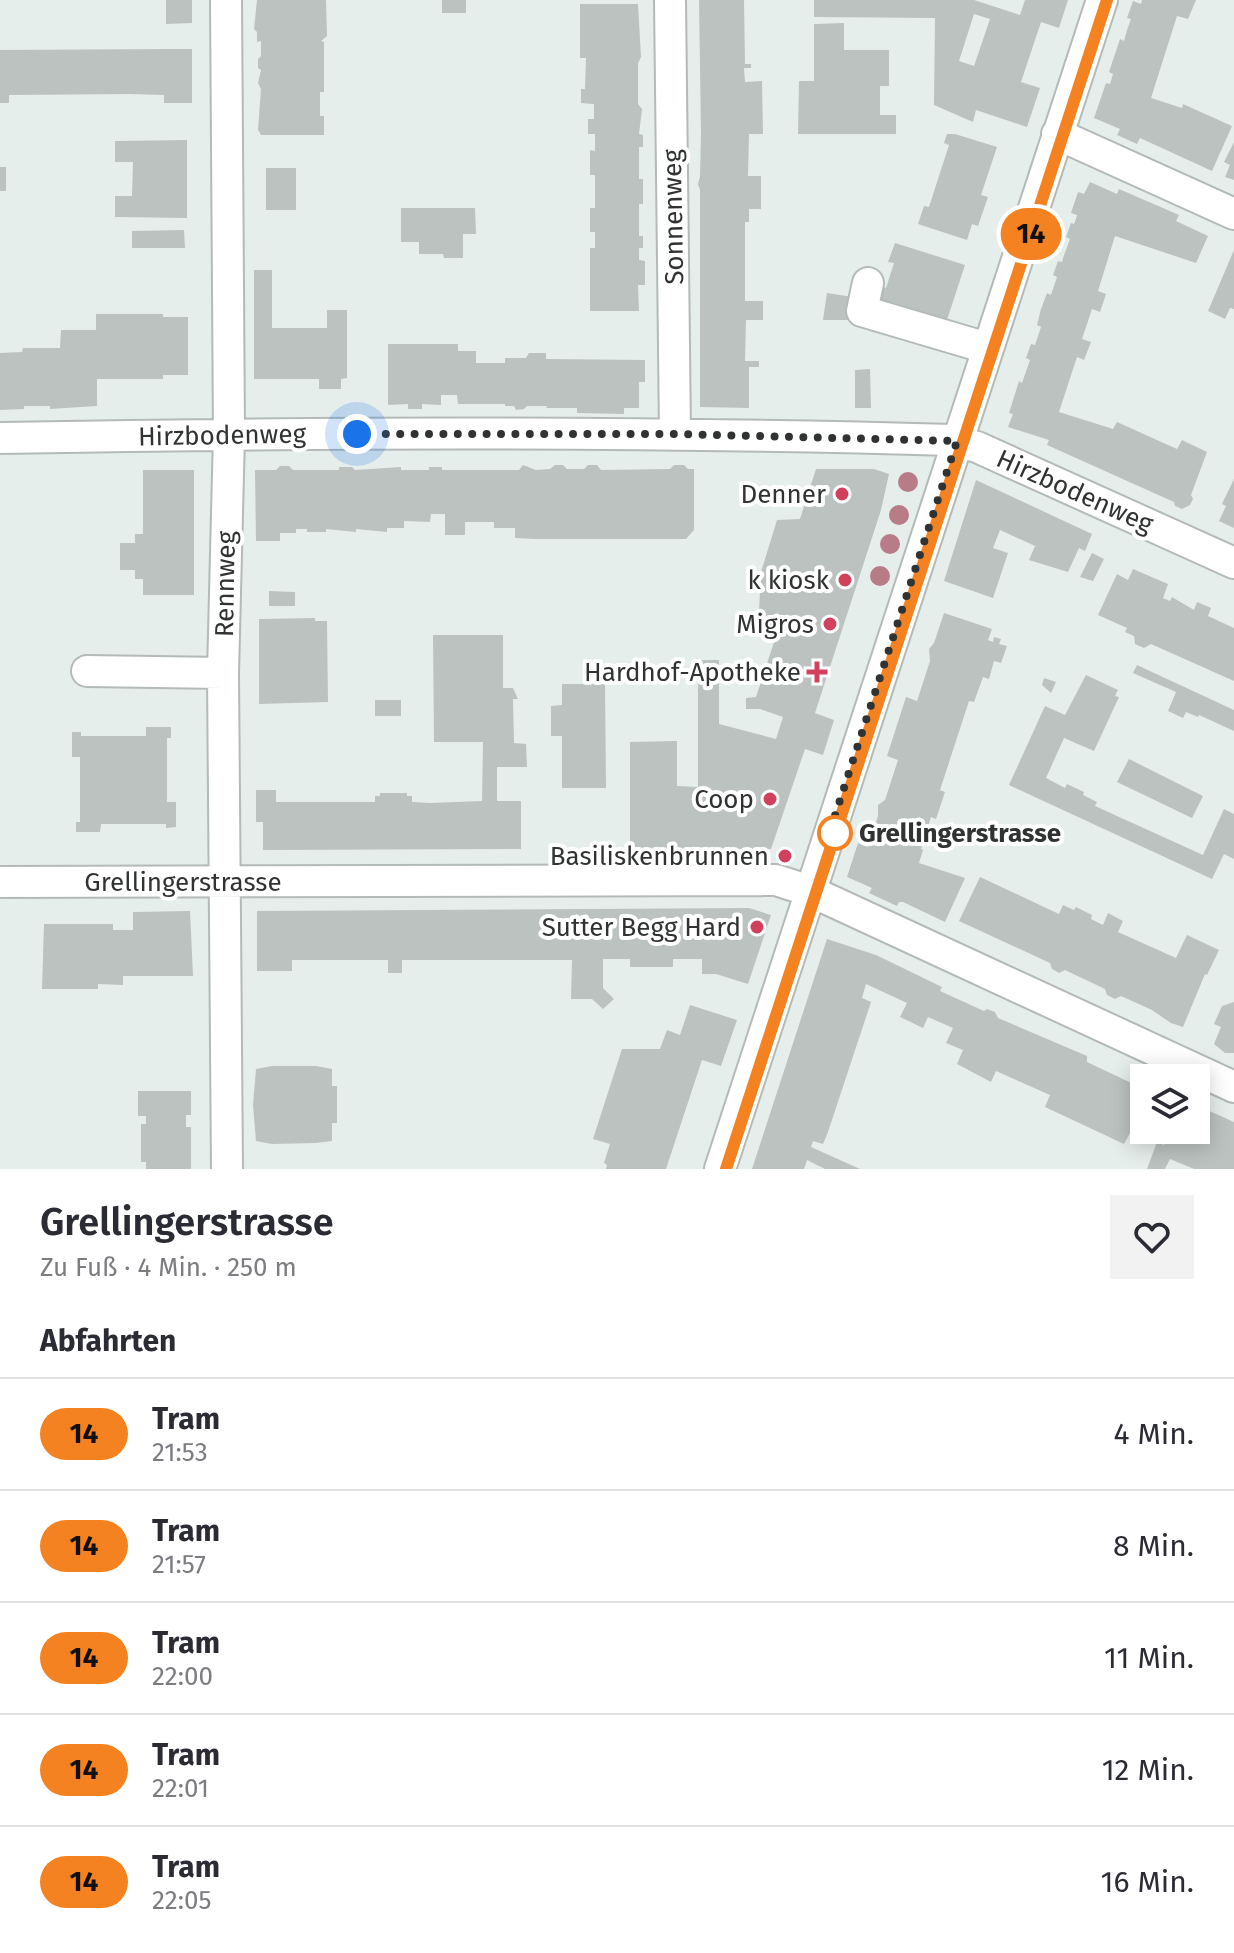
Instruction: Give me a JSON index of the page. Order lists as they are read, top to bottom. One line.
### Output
{"streets":{"street":["Sonnenweg","Hirzbodenweg","Rennweg","Grellingerstrasse"]},"crossings":[["Sonnenweg","Hirzbodenweg"],["Hirzbodenweg","Rennweg"],["Rennweg","Grellingerstrasse"]],"places":{"other":["Denner","k kiosk","Migros","Coop","Grellingerstrasse","Basiliskenbrunnen","Sutter Begg Hard"],"health":["Hardhof-Apotheke"]},"lines":["tram line 14"],"page":{"on_map":"14","heading":[["Grellingerstrasse","Zu Fuß · 4 Min. · 250 m"],"Abfahrten"],"list":[{"mark":"14","name":"Tram","note":"21:53","value":"4 Min."},{"mark":"14","name":"Tram","note":"21:57","value":"8 Min."},{"mark":"14","name":"Tram","note":"22:00","value":"11 Min."},{"mark":"14","name":"Tram","note":"22:01","value":"12 Min."},{"mark":"14","name":"Tram","note":"22:05","value":"16 Min."}]}}
